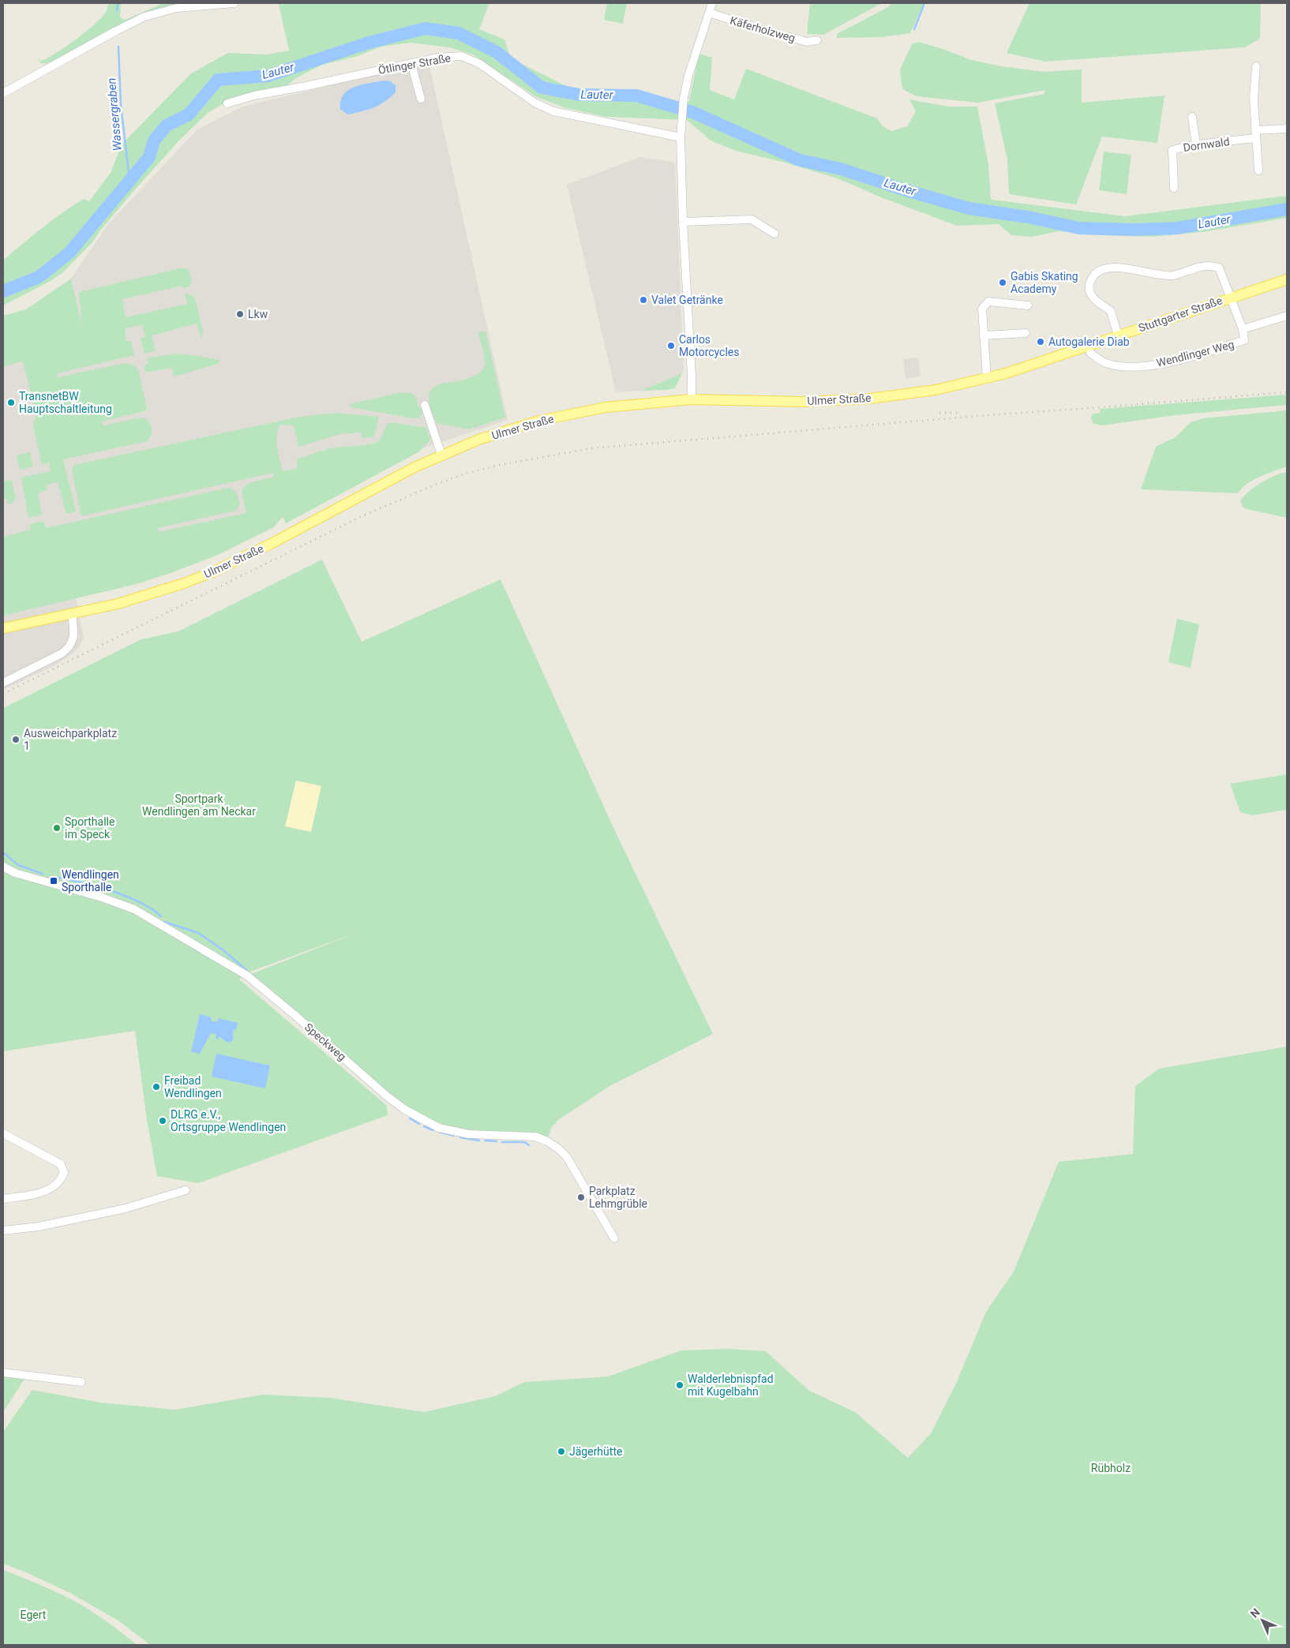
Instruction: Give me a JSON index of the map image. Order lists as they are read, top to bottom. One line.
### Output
{"streets":{"main road":["Stuttgarter Straße","Ulmer Straße"],"street":["Käferholzweg","Ötlinger Straße","Dornwald","Wendlinger Weg","Speckweg"]},"crossings":[["Stuttgarter Straße","Wendlinger Weg"],["Stuttgarter Straße","Ulmer Straße"]],"water":["Lauter","Wassergraben"],"parks":["Sportpark Wendlingen am Neckar","Rübholz","Egert"],"places":{"other":["Gabis Skating Academy","Valet Getränke","Lkw","Autogalerie Diab","Carlos Motorcycles","TransnetBW Hauptschaltleitung","Ausweichparkplatz 1","Sporthalle im Speck","Freibad Wendlingen","DLRG e.V., Ortsgruppe Wendlingen","Parkplatz Lehmgrüble","Walderlebnispfad mit Kugelbahn","Jägerhütte"],"transit":["Wendlingen Sporthalle"]},"north":"top left"}
